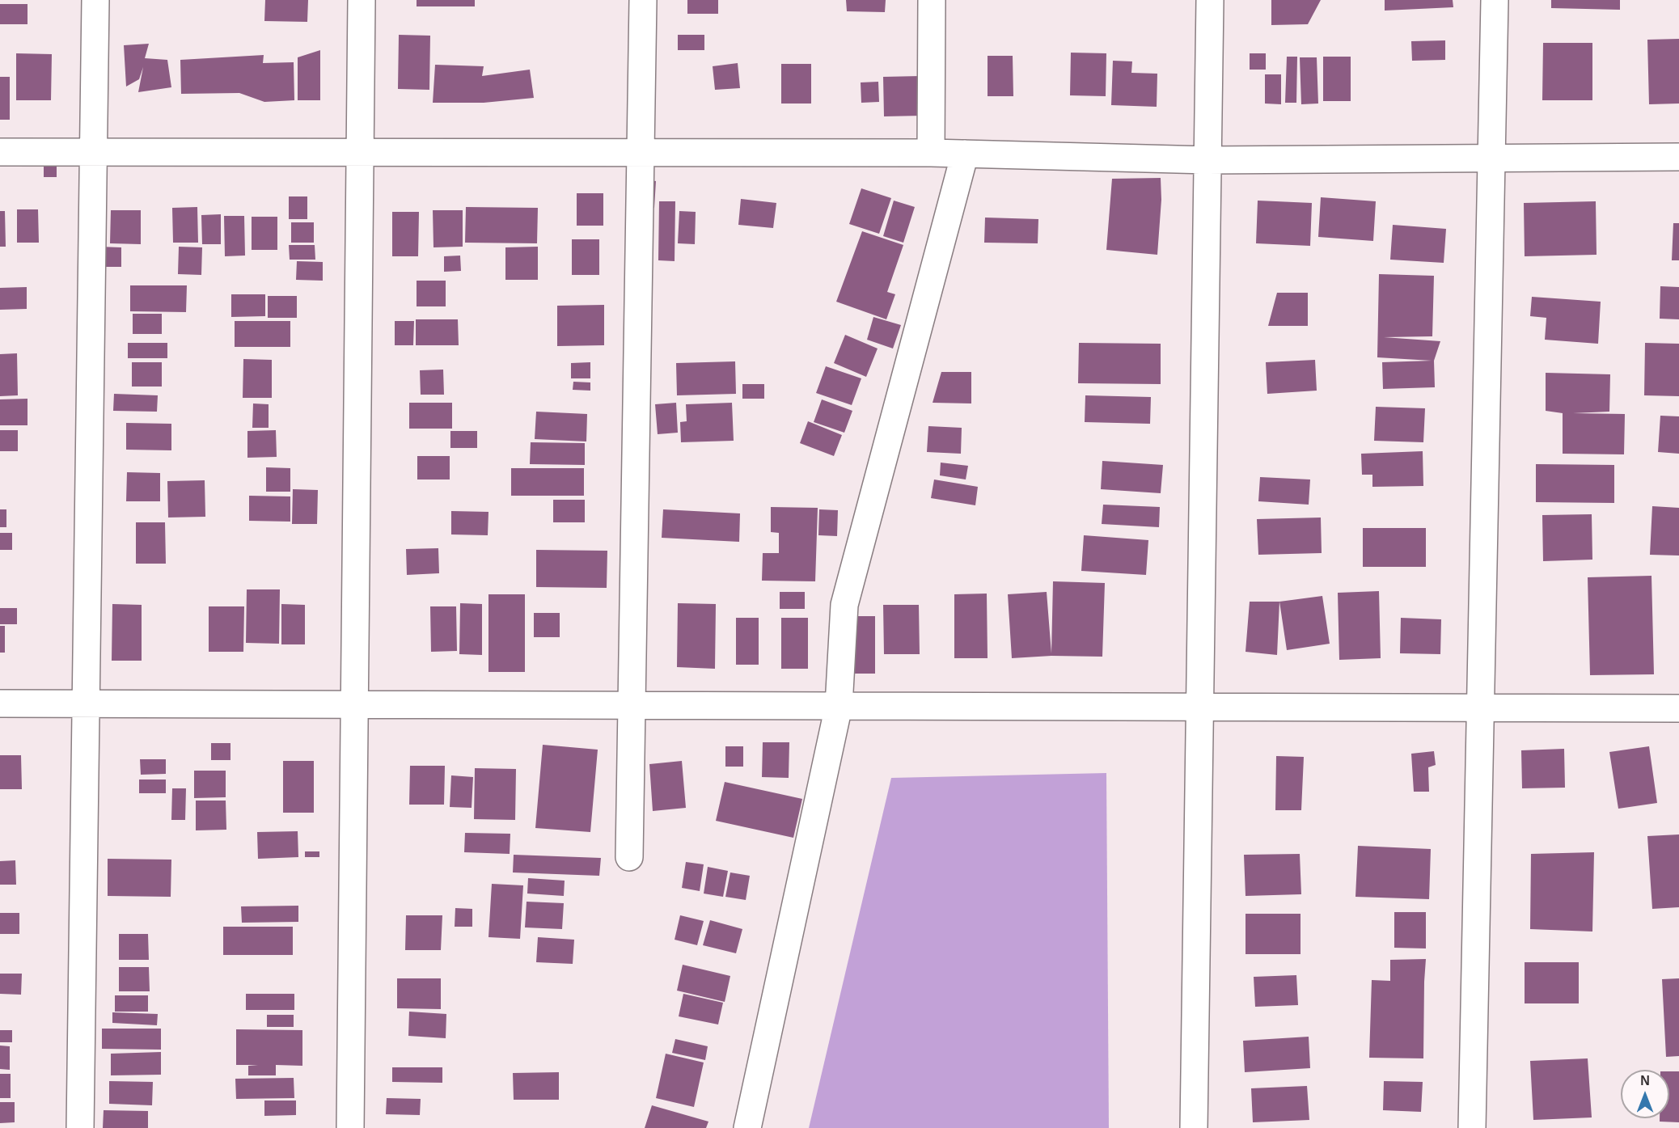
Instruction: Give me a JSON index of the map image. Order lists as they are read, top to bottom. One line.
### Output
{"north":"top"}
